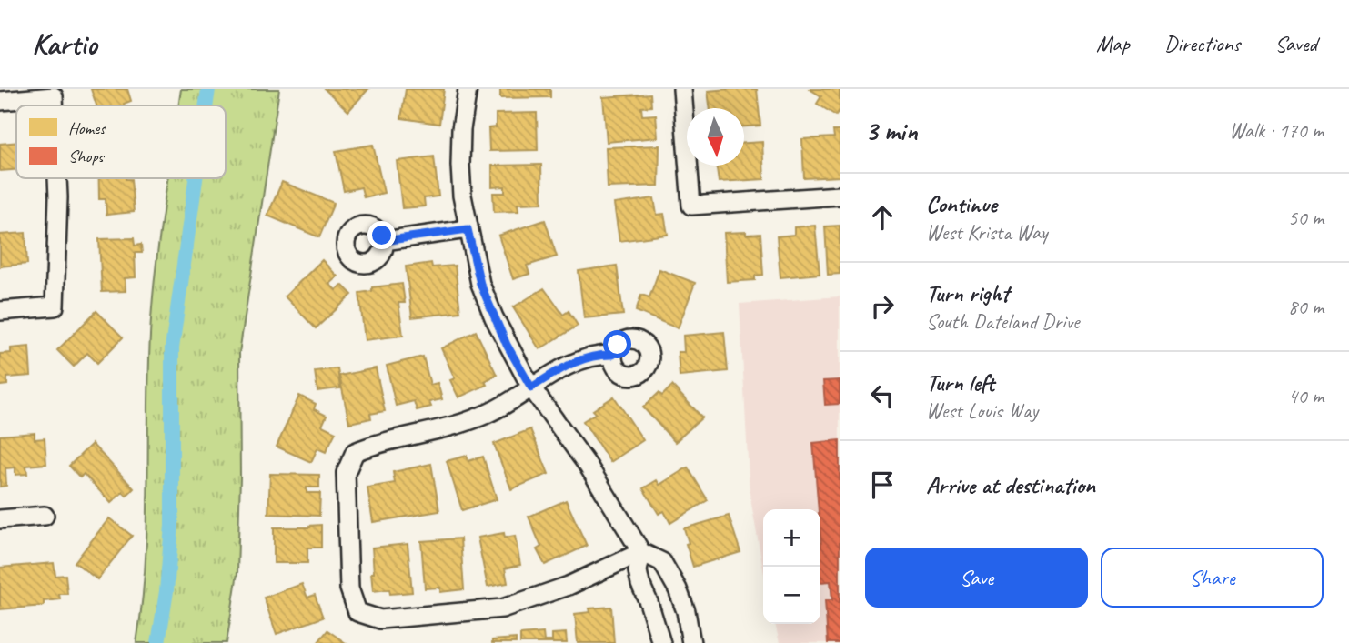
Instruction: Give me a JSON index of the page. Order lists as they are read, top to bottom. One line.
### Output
{"legend":["Homes","Shops"],"north":"bottom","page":{"header":"Kartio","nav":["Map","Directions","Saved"],"heading":["3 min","Walk · 170 m"],"list":[["Continue","West Krista Way","50 m"],["Turn right","South Dateland Drive","80 m"],["Turn left","West Louis Way","40 m"],"Arrive at destination"],"map_buttons":["+","−"],"buttons":["Save","Share"]}}
